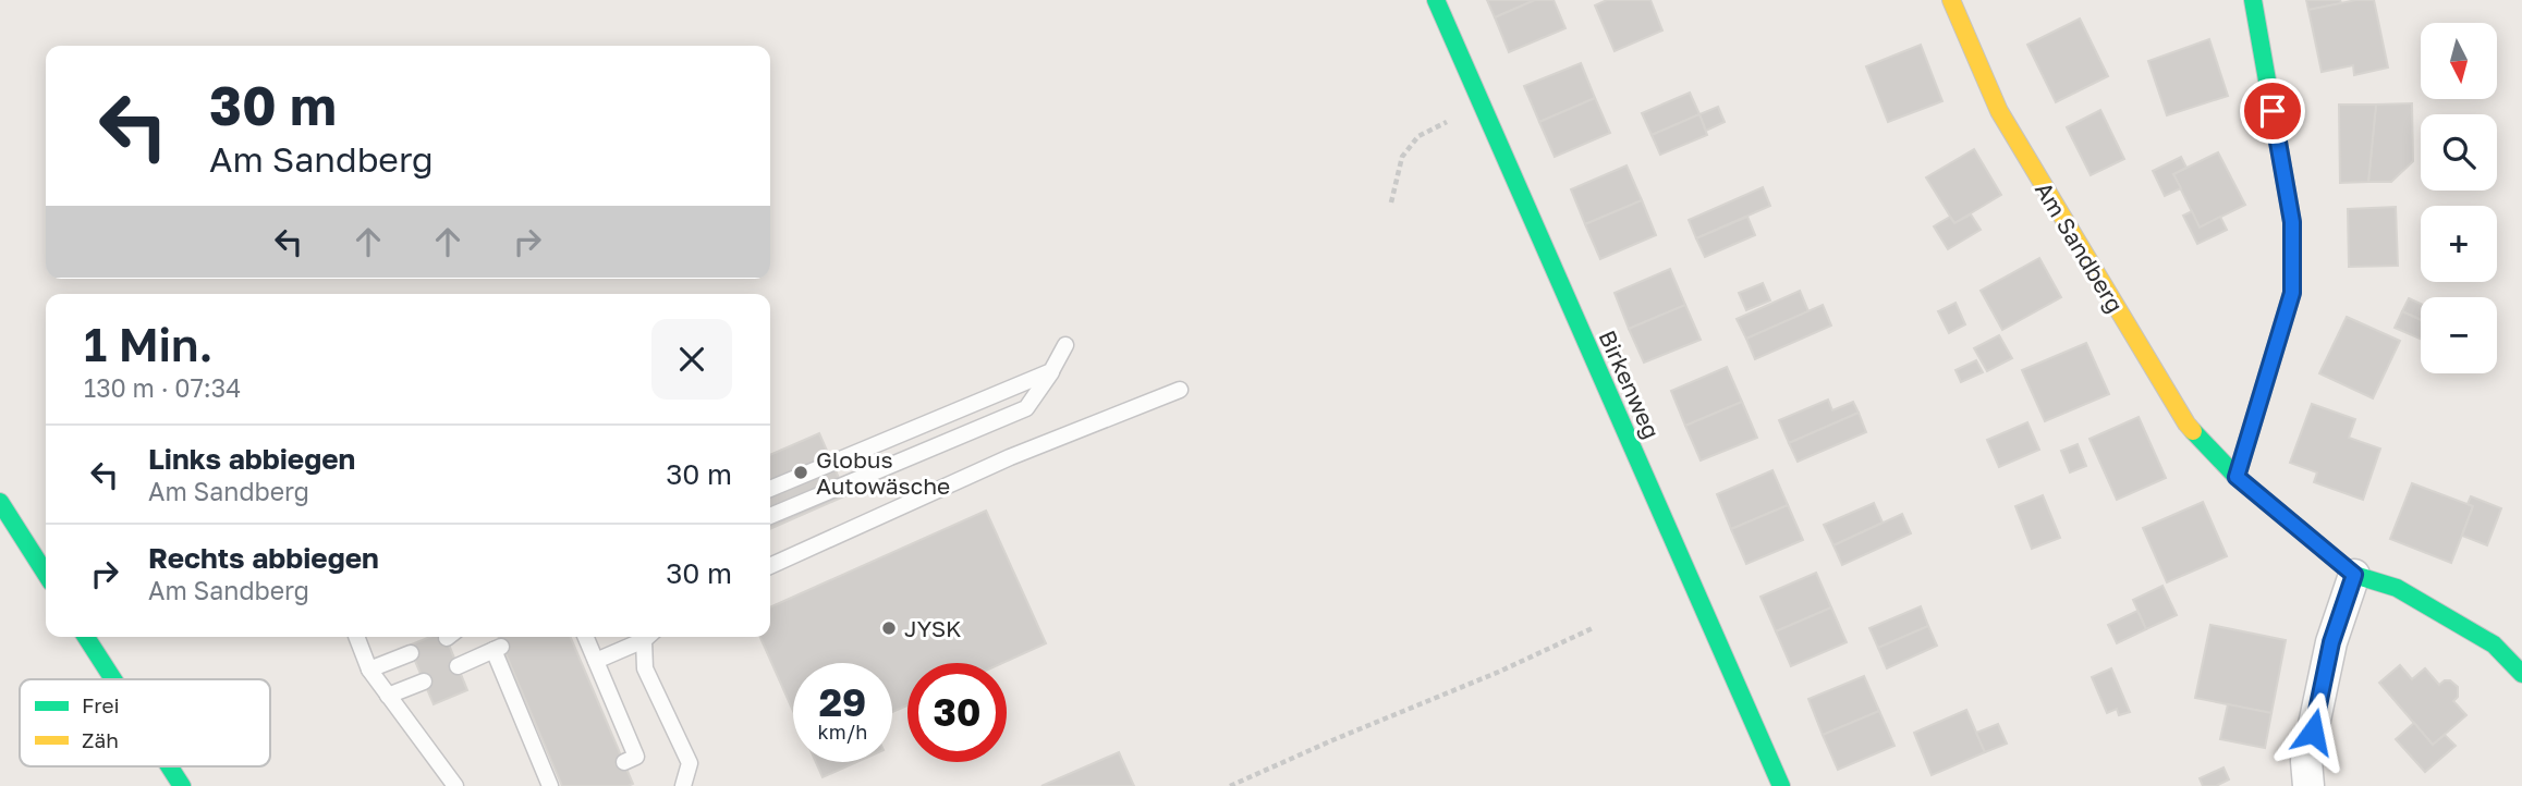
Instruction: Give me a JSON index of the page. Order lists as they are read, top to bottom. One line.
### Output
{"streets":{"street":["Am Sandberg","Birkenweg"]},"places":["Globus Autowäsche","JYSK"],"legend":["Frei","Zäh"],"north":"bottom","page":{"map_buttons":["+","−"],"turn":["30 m","Am Sandberg"],"heading":["1 Min.","130 m · 07:34"],"list":[{"name":"Links abbiegen","note":"Am Sandberg","value":"30 m"},{"name":"Rechts abbiegen","note":"Am Sandberg","value":"30 m"}],"speed":"29 km/h","limit":"30"}}
